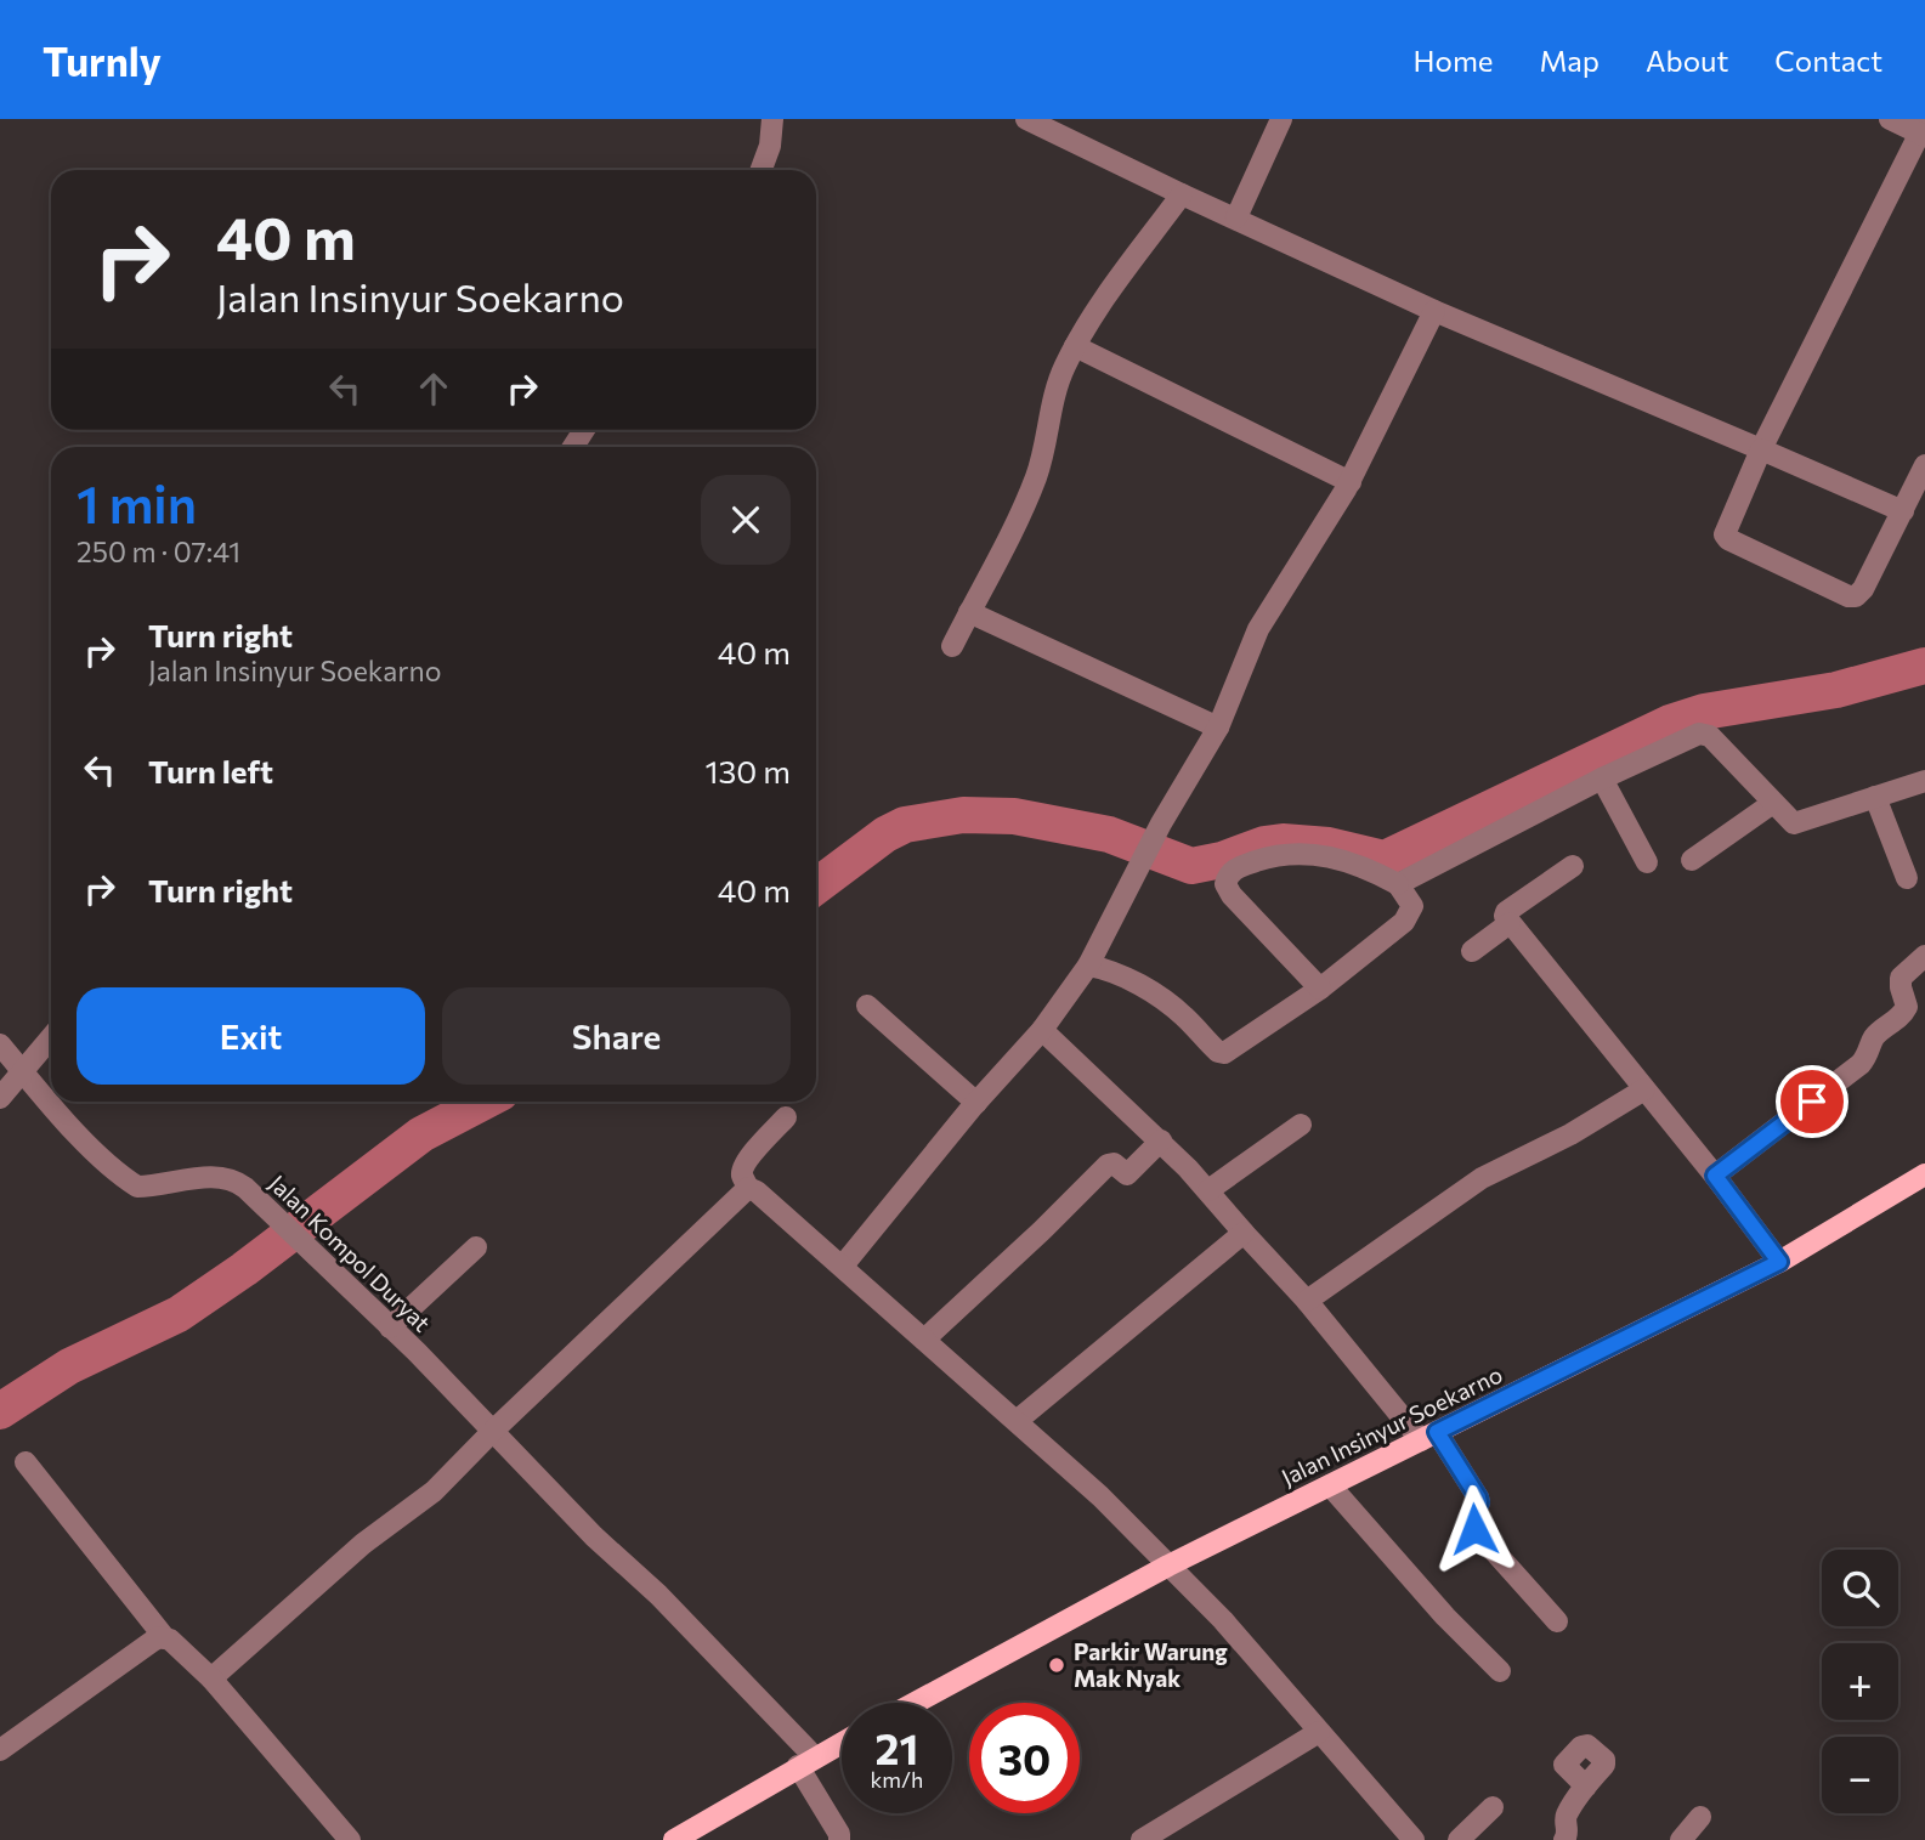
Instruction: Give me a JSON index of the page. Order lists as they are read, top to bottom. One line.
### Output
{"streets":{"main road":["Jalan Insinyur Soekarno"],"street":["Jalan Kompol Duryat"]},"places":["Parkir Warung Mak Nyak"],"page":{"header":"Turnly","nav":["Home","Map","About","Contact"],"turn":["40 m","Jalan Insinyur Soekarno"],"heading":["1 min","250 m · 07:41"],"list":[{"name":"Turn right","note":"Jalan Insinyur Soekarno","value":"40 m"},{"name":"Turn left","value":"130 m"},{"name":"Turn right","value":"40 m"}],"buttons":["Exit","Share"],"map_buttons":["+","−"],"speed":"21 km/h","limit":"30"}}
